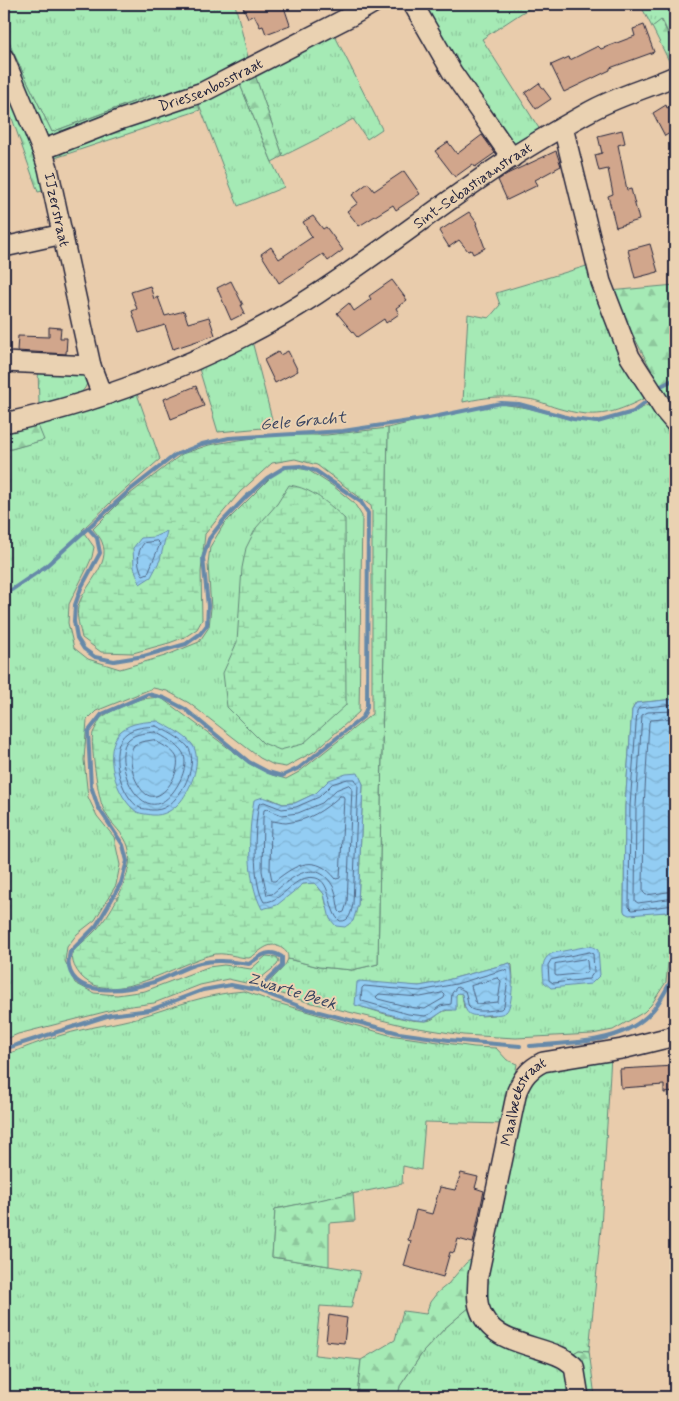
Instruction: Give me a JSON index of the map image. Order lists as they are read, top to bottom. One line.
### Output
{"streets":{"street":["Driessenbosstraat","Sint-Sebastiaanstraat","IJzerstraat","Maalbeekstraat"]},"crossings":[["Driessenbosstraat","IJzerstraat"]],"water":["Gele Gracht","Zwarte Beek"]}
